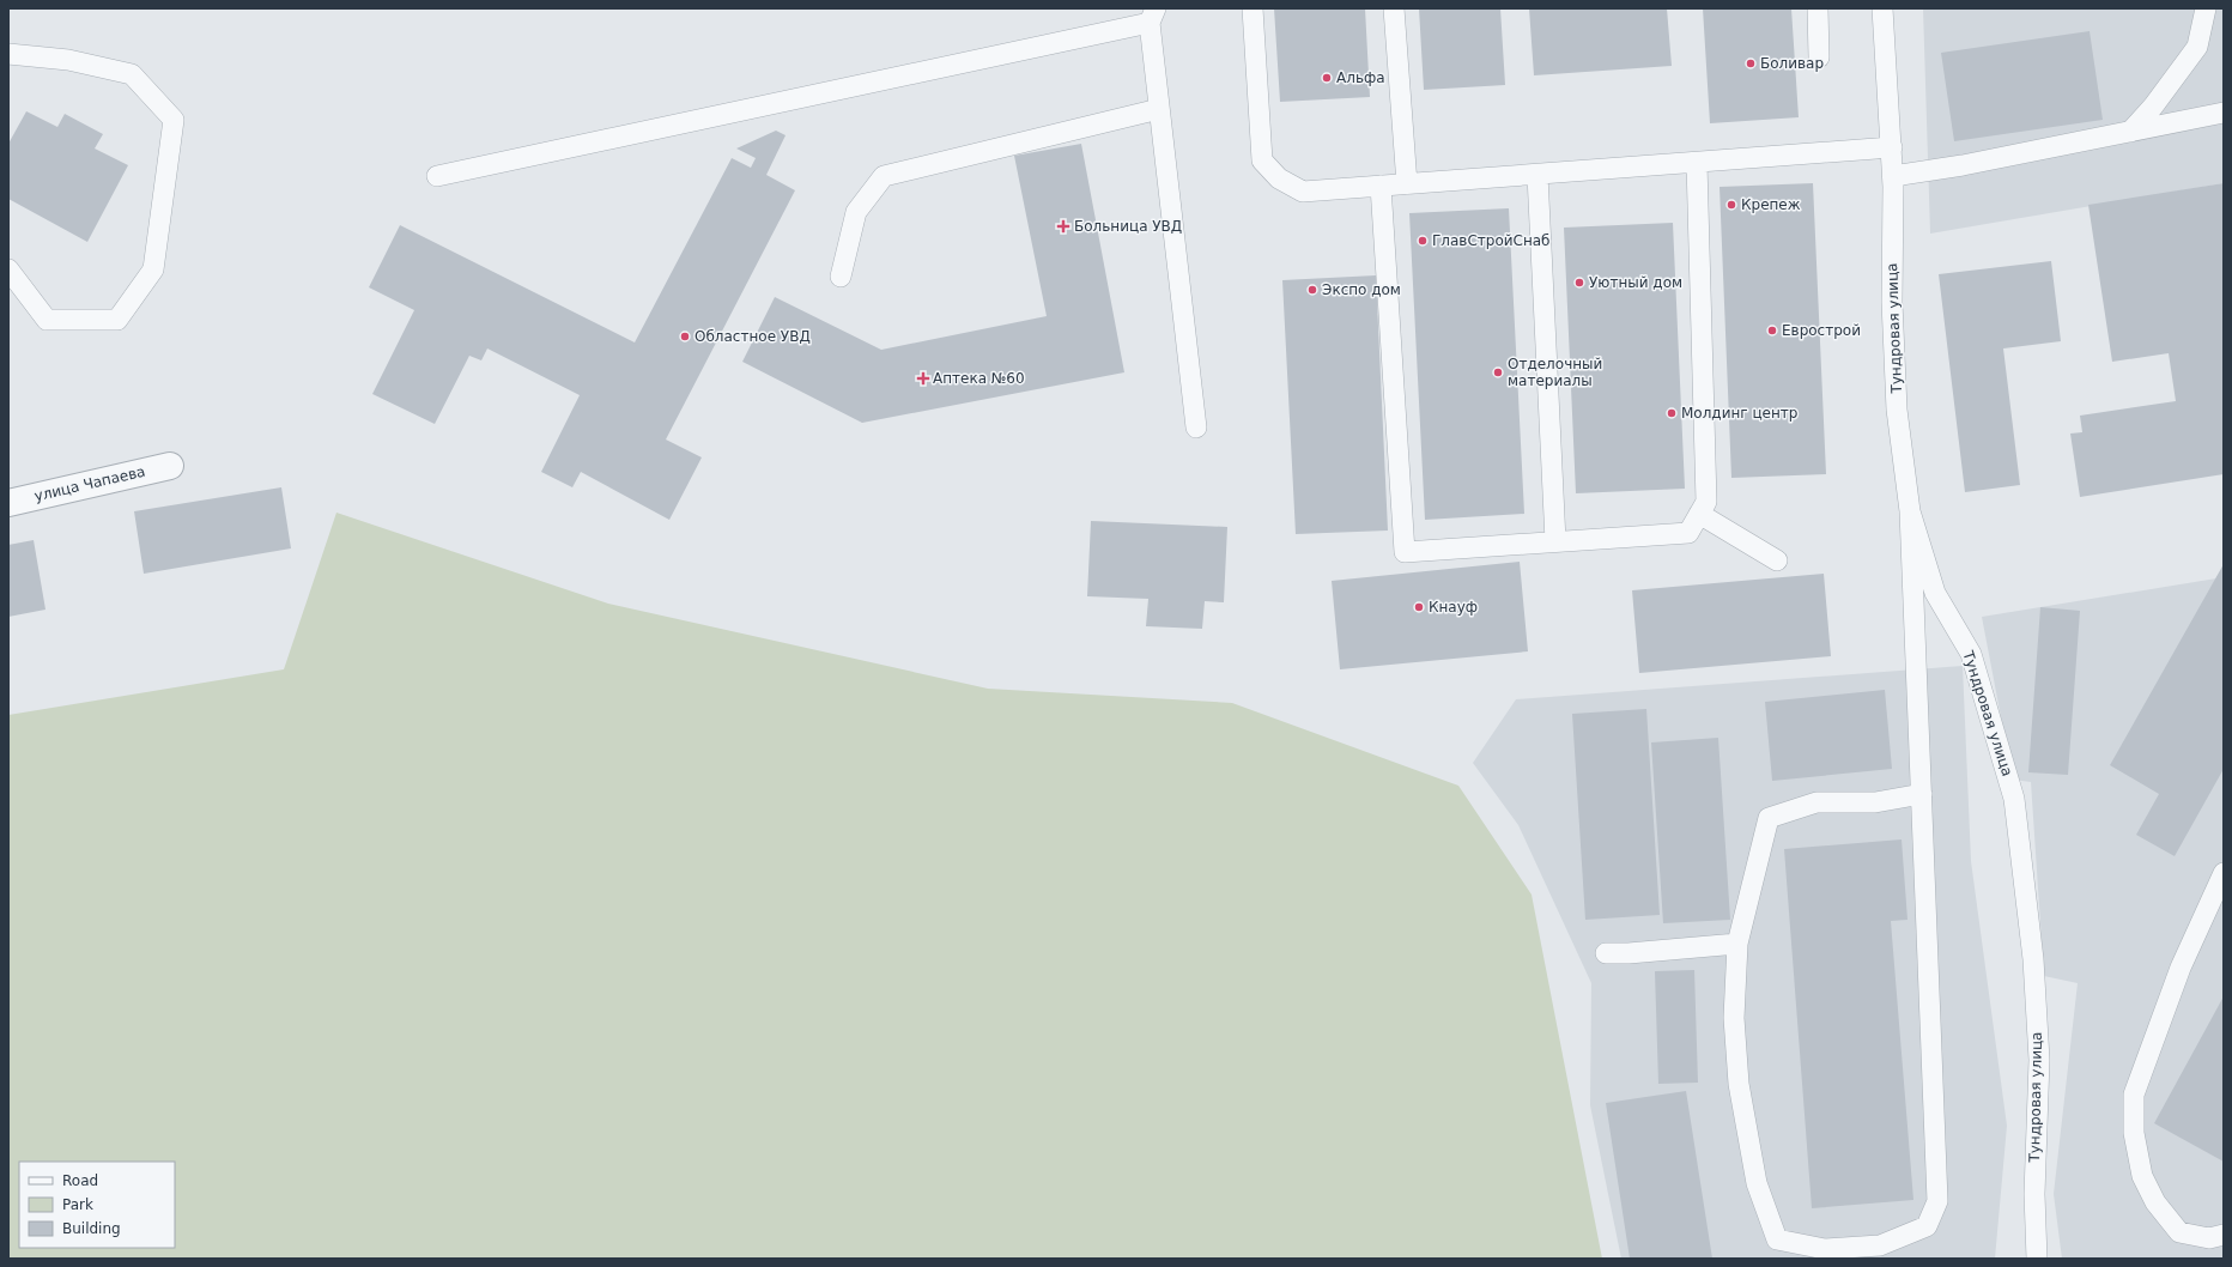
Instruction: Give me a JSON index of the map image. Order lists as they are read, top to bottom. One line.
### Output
{"streets":{"street":["улица Чапаева"],"lane":["Тундровая улица"]},"places":{"other":["Боливар","Альфа","Крепеж","ГлавСтройСнаб","Уютный дом","Экспо дом","Еврострой","Областное УВД","Отделочный материалы","Молдинг центр","Кнауф"],"health":["Больница УВД","Аптека №60"]},"legend":["Road","Park","Building"]}
